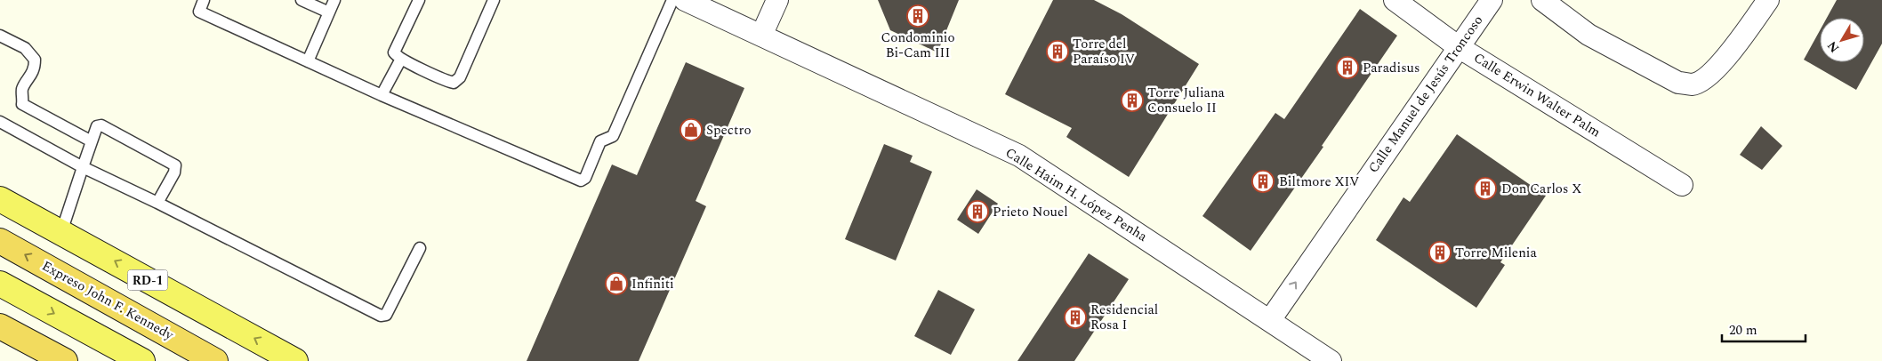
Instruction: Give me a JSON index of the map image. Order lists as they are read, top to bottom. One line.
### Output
{"streets":{"highway":["RD-1","Expreso John F. Kennedy"],"street":["Calle Manuel de Jesús Troncoso","Calle Erwin Walter Palm","Calle Haim H. López Penha"]},"crossings":[["Calle Manuel de Jesús Troncoso","Calle Erwin Walter Palm"],["Calle Manuel de Jesús Troncoso","Calle Haim H. López Penha"]],"one_way":["Calle Manuel de Jesús Troncoso","Expreso John F. Kennedy"],"places":{"building":["Condominio Bi-Cam III","Torre del Paraíso IV","Paradisus","Torre Juliana Consuelo II","Biltmore XIV","Don Carlos X","Prieto Nouel","Torre Milenia","Residencial Rosa I"],"shop":["Spectro","Infiniti"]},"scale_bar":"20 m","north":"bottom left"}
